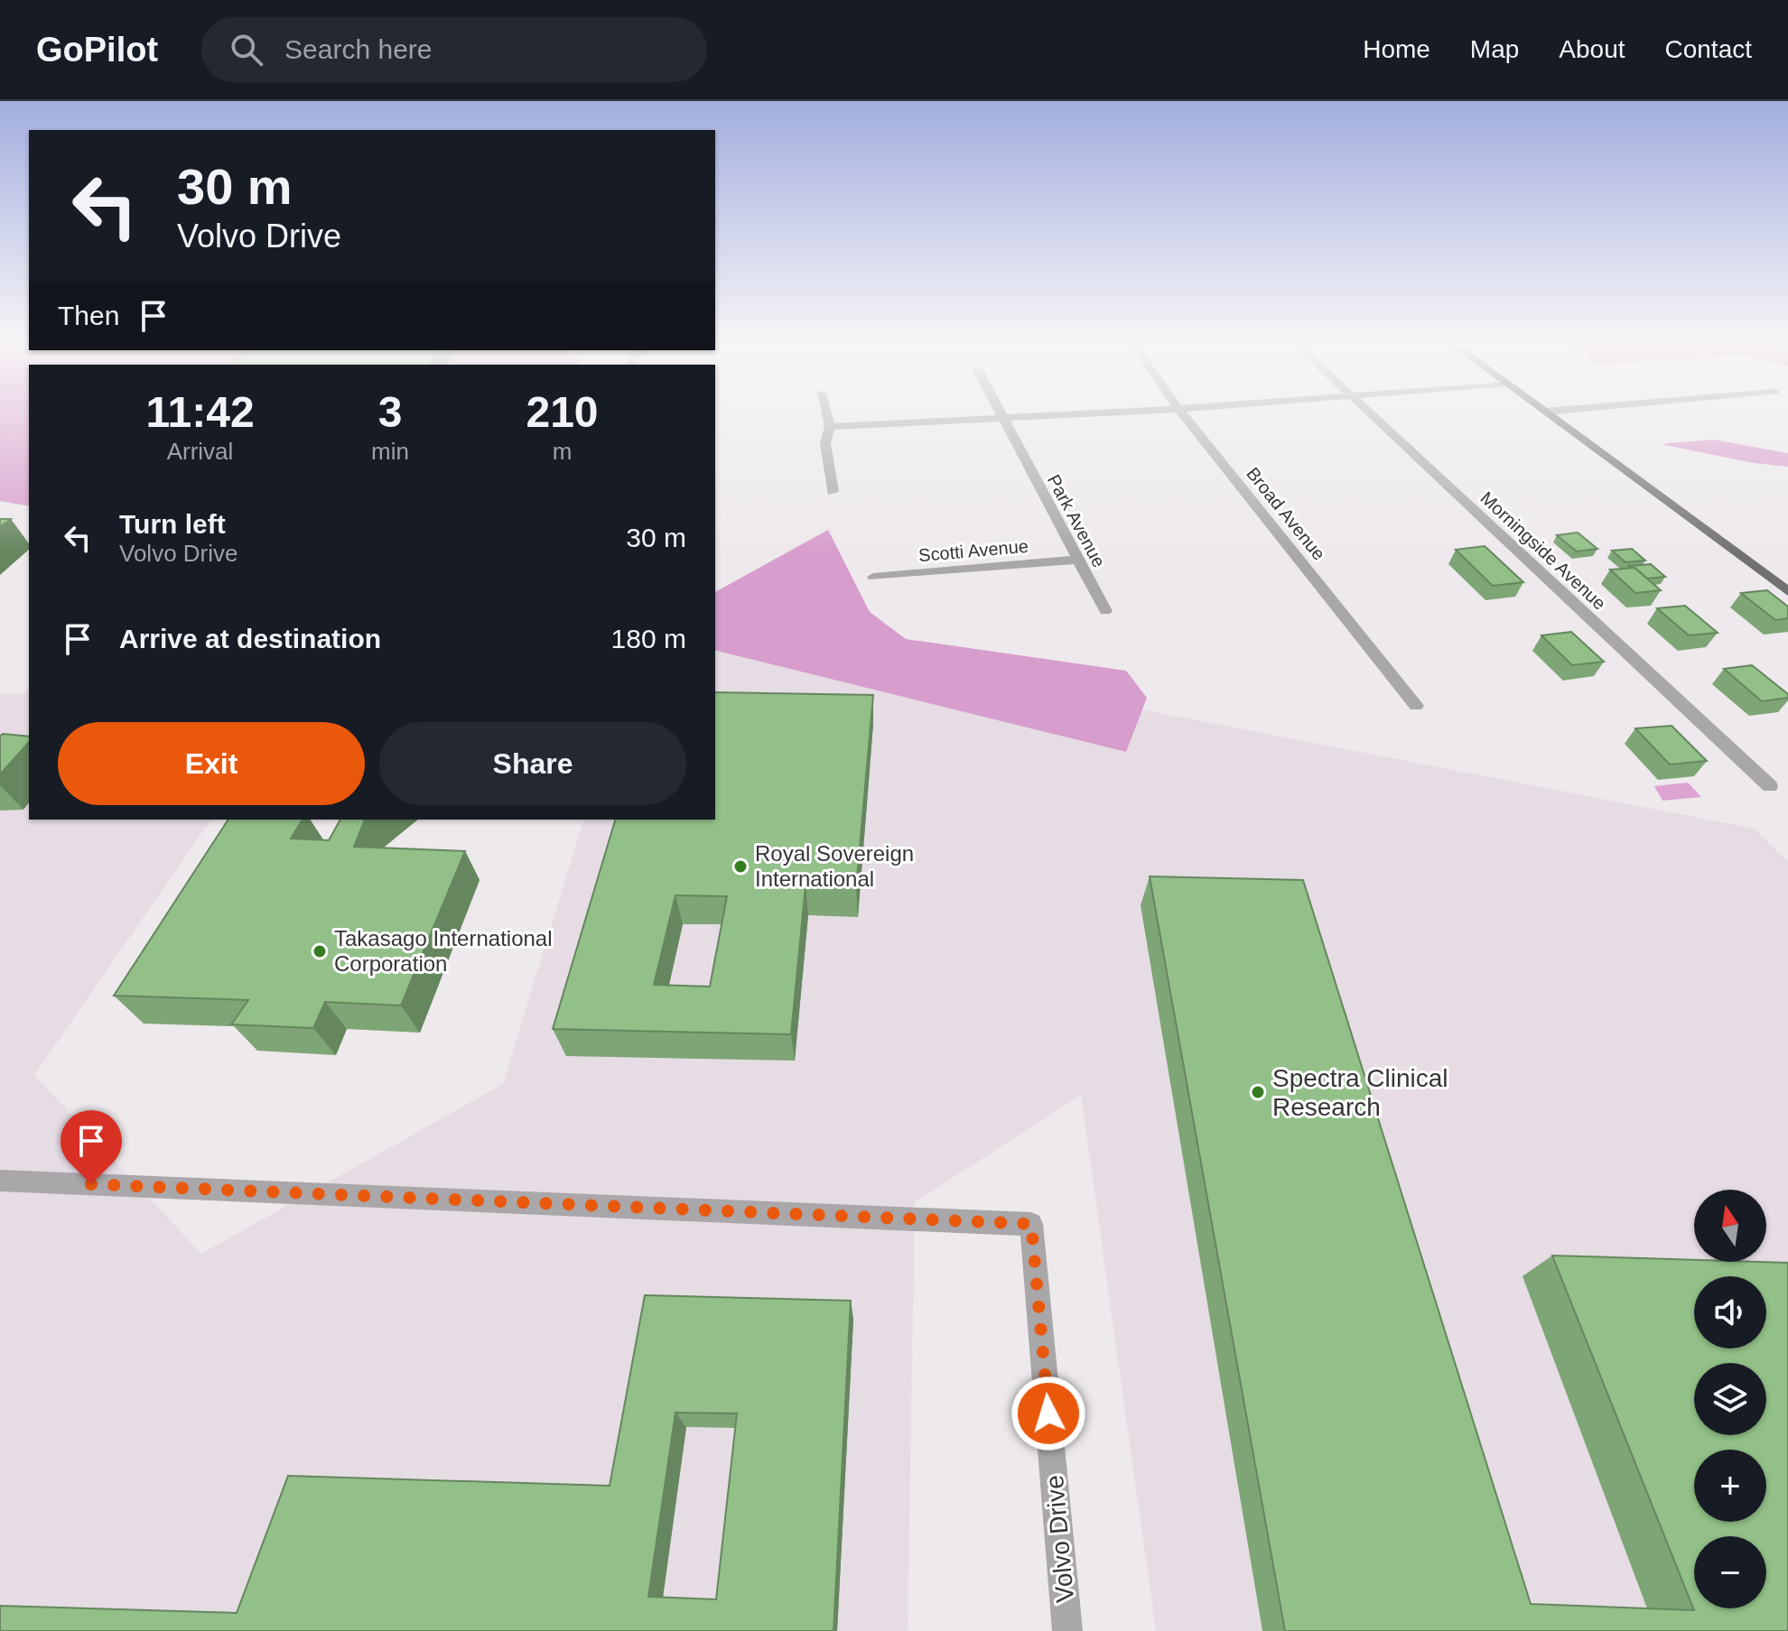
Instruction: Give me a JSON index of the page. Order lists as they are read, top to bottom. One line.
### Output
{"streets":{"street":["Broad Avenue","Park Avenue","Scotti Avenue","Morningside Avenue","Volvo Drive"]},"crossings":[["Park Avenue","Scotti Avenue"]],"places":["Royal Sovereign International","Takasago International Corporation","Spectra Clinical Research"],"north":"top","page":{"header":"GoPilot","search":"Search here","nav":["Home","Map","About","Contact"],"turn":["30 m","Volvo Drive"],"then":"Then","eta":["11:42","Arrival","3","min","210","m"],"list":[{"name":"Turn left","note":"Volvo Drive","value":"30 m"},{"name":"Arrive at destination","value":"180 m"}],"buttons":["Exit","Share"],"map_buttons":["+","−"]}}
